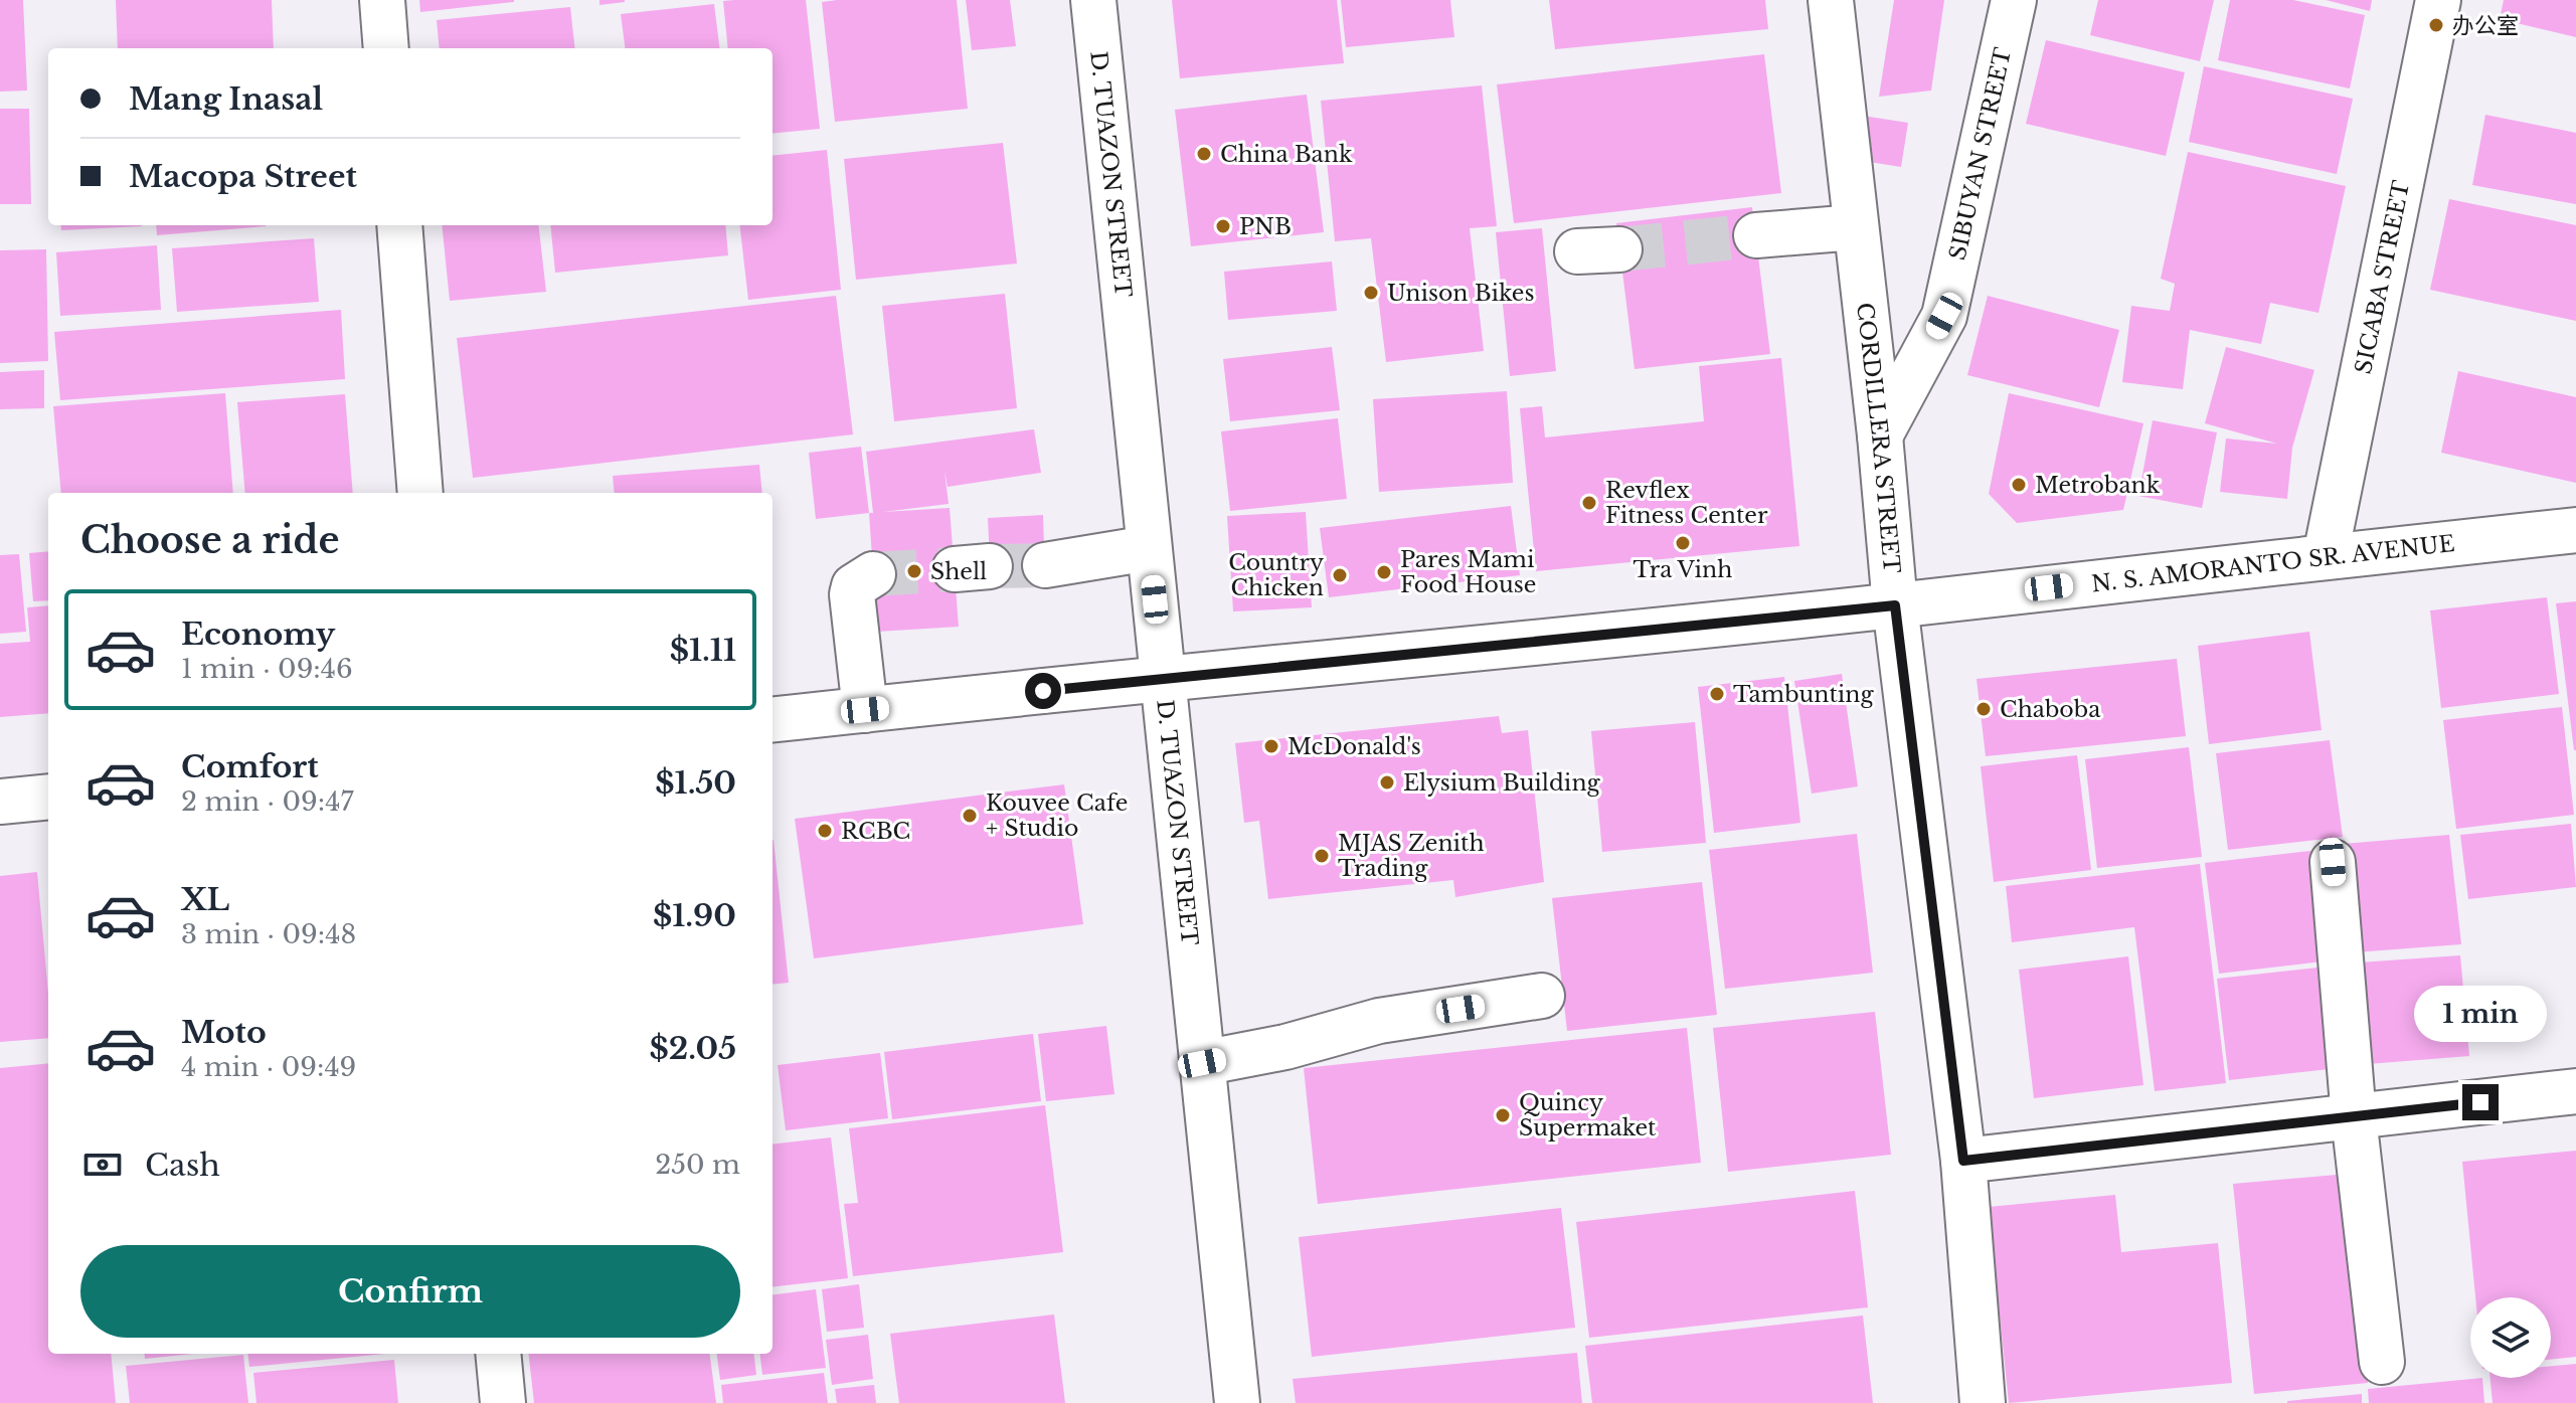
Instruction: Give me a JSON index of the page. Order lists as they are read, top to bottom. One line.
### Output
{"streets":{"street":["SIBUYAN STREET","D. TUAZON STREET","SICABA STREET","CORDILLERA STREET","N. S. AMORANTO SR. AVENUE"]},"crossings":[["SIBUYAN STREET","CORDILLERA STREET"],["D. TUAZON STREET","N. S. AMORANTO SR. AVENUE"],["SICABA STREET","N. S. AMORANTO SR. AVENUE"],["CORDILLERA STREET","N. S. AMORANTO SR. AVENUE"]],"places":["办公室","China Bank","PNB","Unison Bikes","Metrobank","Revflex Fitness Center","Tra Vinh","Shell","Pares Mami Food House","Country Chicken","Tambunting","Chaboba","McDonald's","Elysium Building","Kouvee Cafe + Studio","RCBC","MJAS Zenith Trading","Quincy Supermaket"],"page":{"banner":["Mang Inasal","Macopa Street"],"heading":"Choose a ride","list":[{"name":"Economy","note":"1 min · 09:46","value":"$1.11"},{"name":"Comfort","note":"2 min · 09:47","value":"$1.50"},{"name":"XL","note":"3 min · 09:48","value":"$1.90"},{"name":"Moto","note":"4 min · 09:49","value":"$2.05"}],"bubble":"1 min","pay":["Cash","250 m"],"buttons":"Confirm"}}
